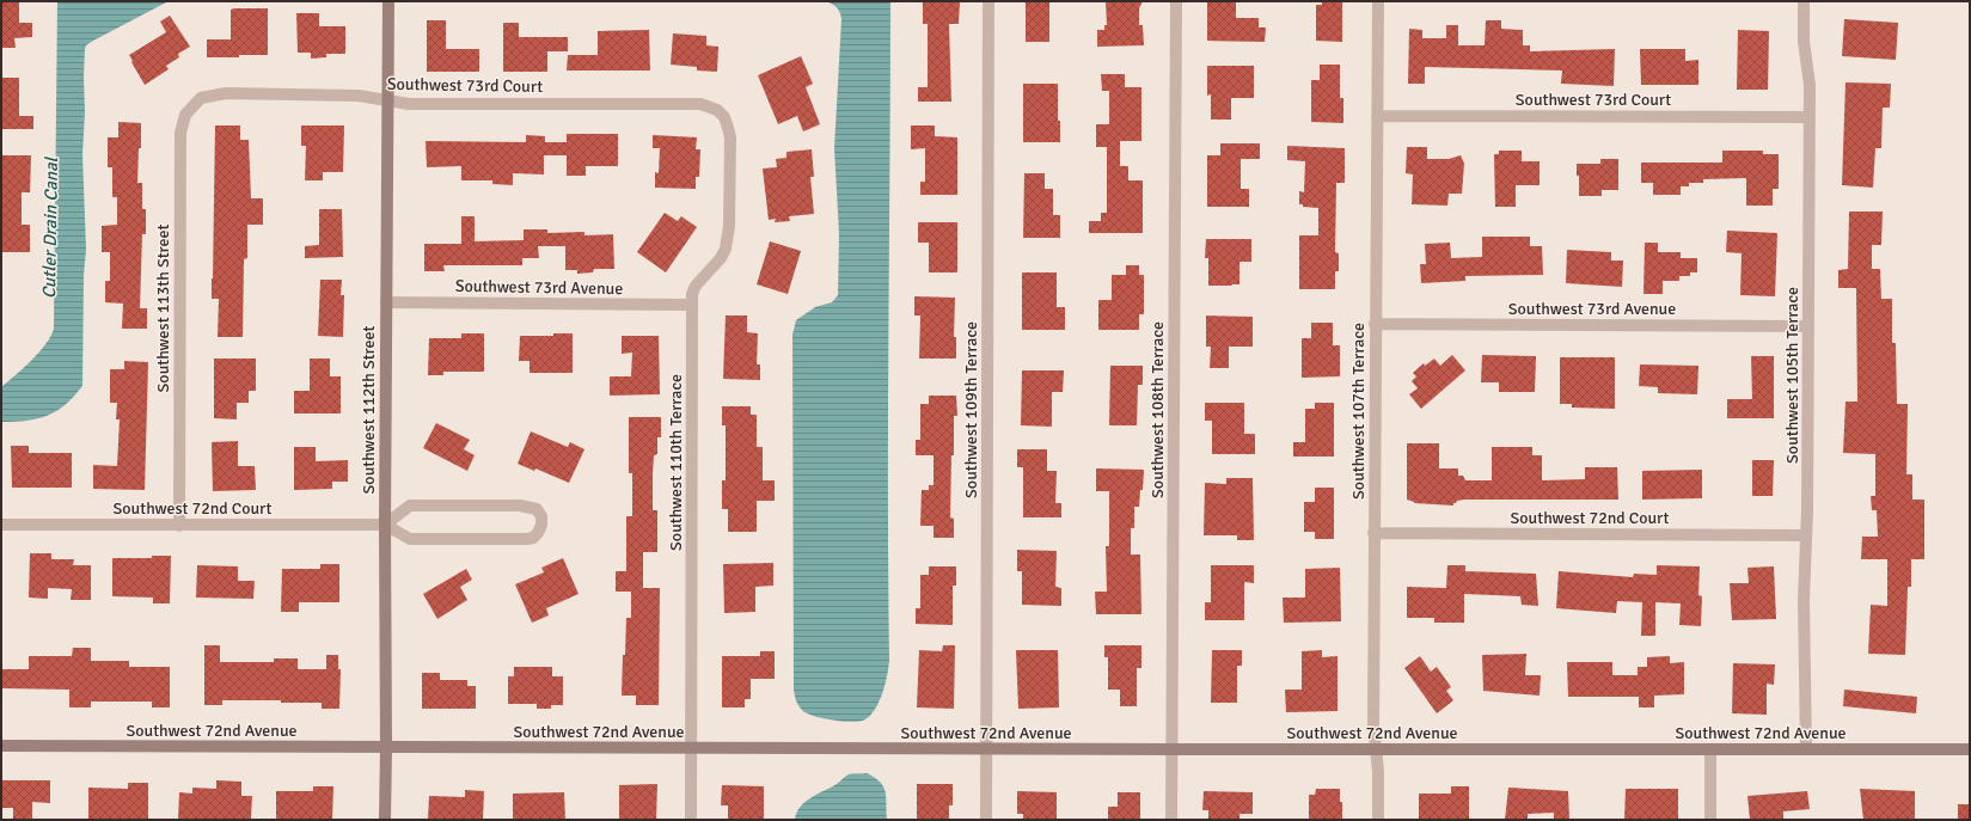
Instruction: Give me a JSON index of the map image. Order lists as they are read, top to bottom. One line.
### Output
{"streets":{"street":["Southwest 73rd Court","Southwest 73rd Avenue","Southwest 113th Street","Southwest 105th Terrace","Southwest 112th Street","Southwest 109th Terrace","Southwest 108th Terrace","Southwest 107th Terrace","Southwest 110th Terrace","Southwest 72nd Court","Southwest 72nd Avenue"]},"crossings":[["Southwest 73rd Court","Southwest 113th Street"],["Southwest 73rd Court","Southwest 105th Terrace"],["Southwest 73rd Court","Southwest 112th Street"],["Southwest 73rd Court","Southwest 107th Terrace"],["Southwest 73rd Court","Southwest 110th Terrace"],["Southwest 73rd Avenue","Southwest 105th Terrace"],["Southwest 73rd Avenue","Southwest 112th Street"],["Southwest 73rd Avenue","Southwest 107th Terrace"],["Southwest 73rd Avenue","Southwest 110th Terrace"],["Southwest 113th Street","Southwest 72nd Court"],["Southwest 105th Terrace","Southwest 72nd Court"],["Southwest 105th Terrace","Southwest 72nd Avenue"],["Southwest 112th Street","Southwest 72nd Court"],["Southwest 112th Street","Southwest 72nd Avenue"],["Southwest 109th Terrace","Southwest 72nd Avenue"],["Southwest 108th Terrace","Southwest 72nd Avenue"],["Southwest 107th Terrace","Southwest 72nd Court"],["Southwest 107th Terrace","Southwest 72nd Avenue"],["Southwest 110th Terrace","Southwest 72nd Avenue"]],"water":["Cutler Drain Canal"]}
